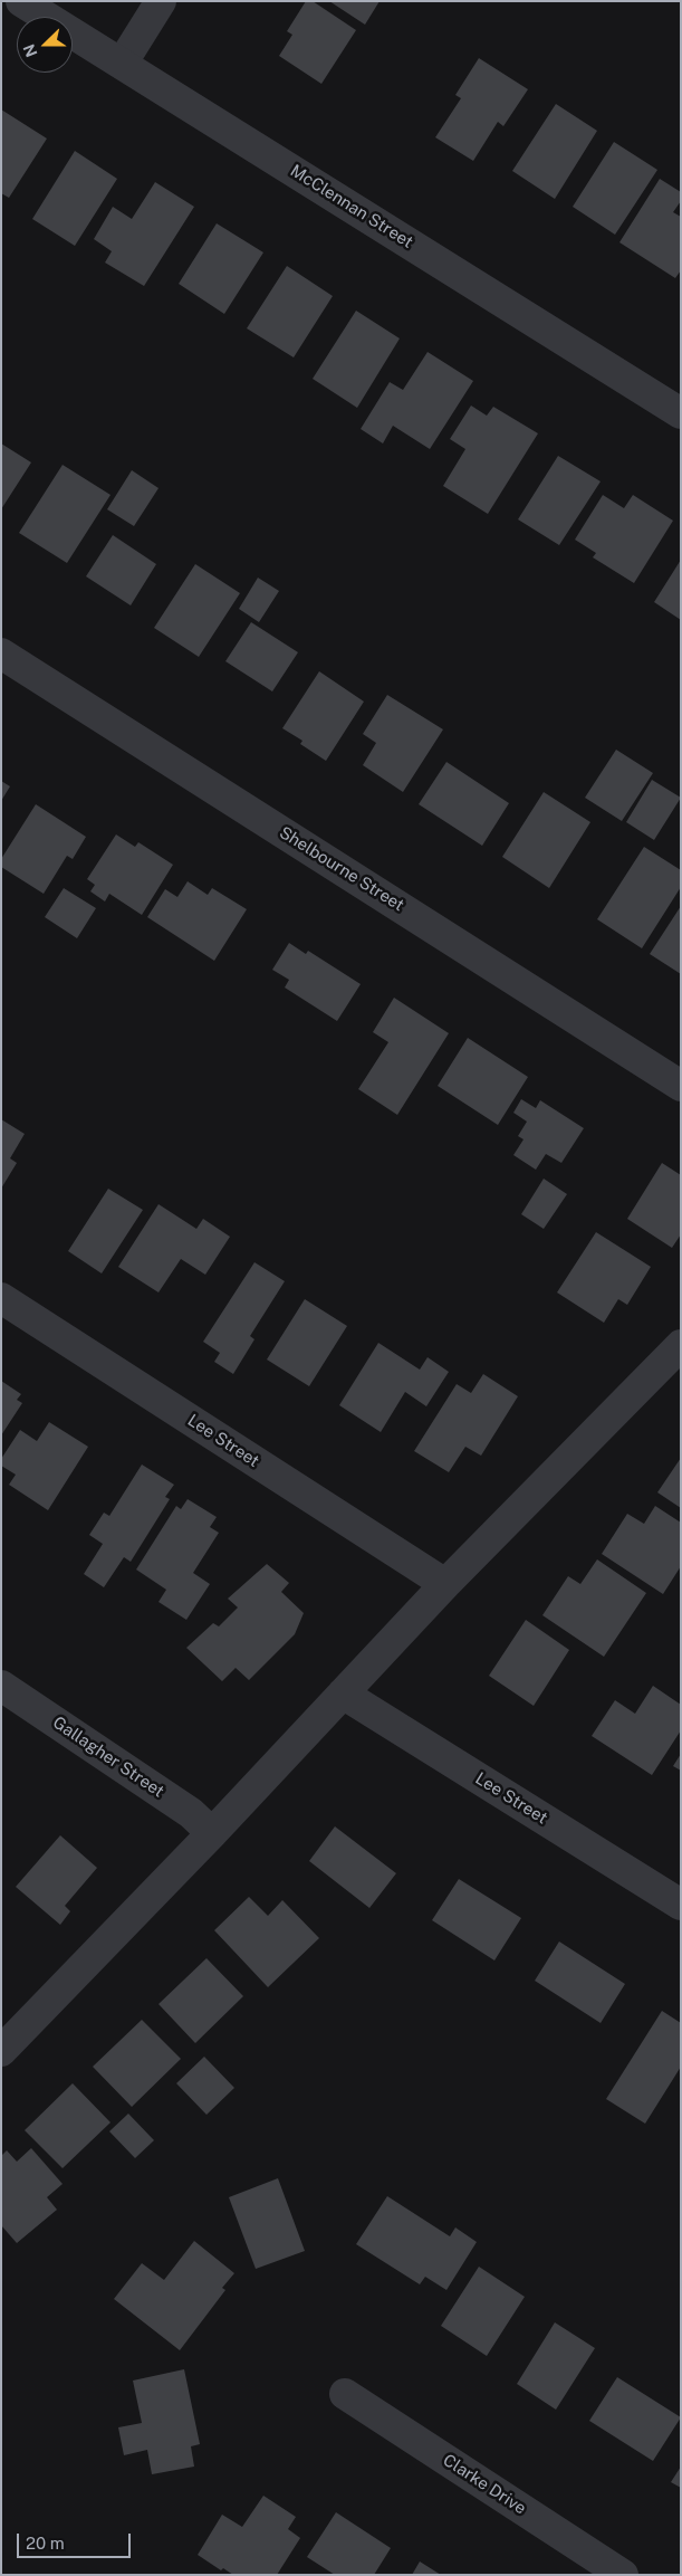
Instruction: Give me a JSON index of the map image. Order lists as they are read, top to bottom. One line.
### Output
{"streets":{"street":["McClennan Street","Shelbourne Street","Lee Street","Gallagher Street","Clarke Drive"]},"scale_bar":"20 m","north":"left"}
